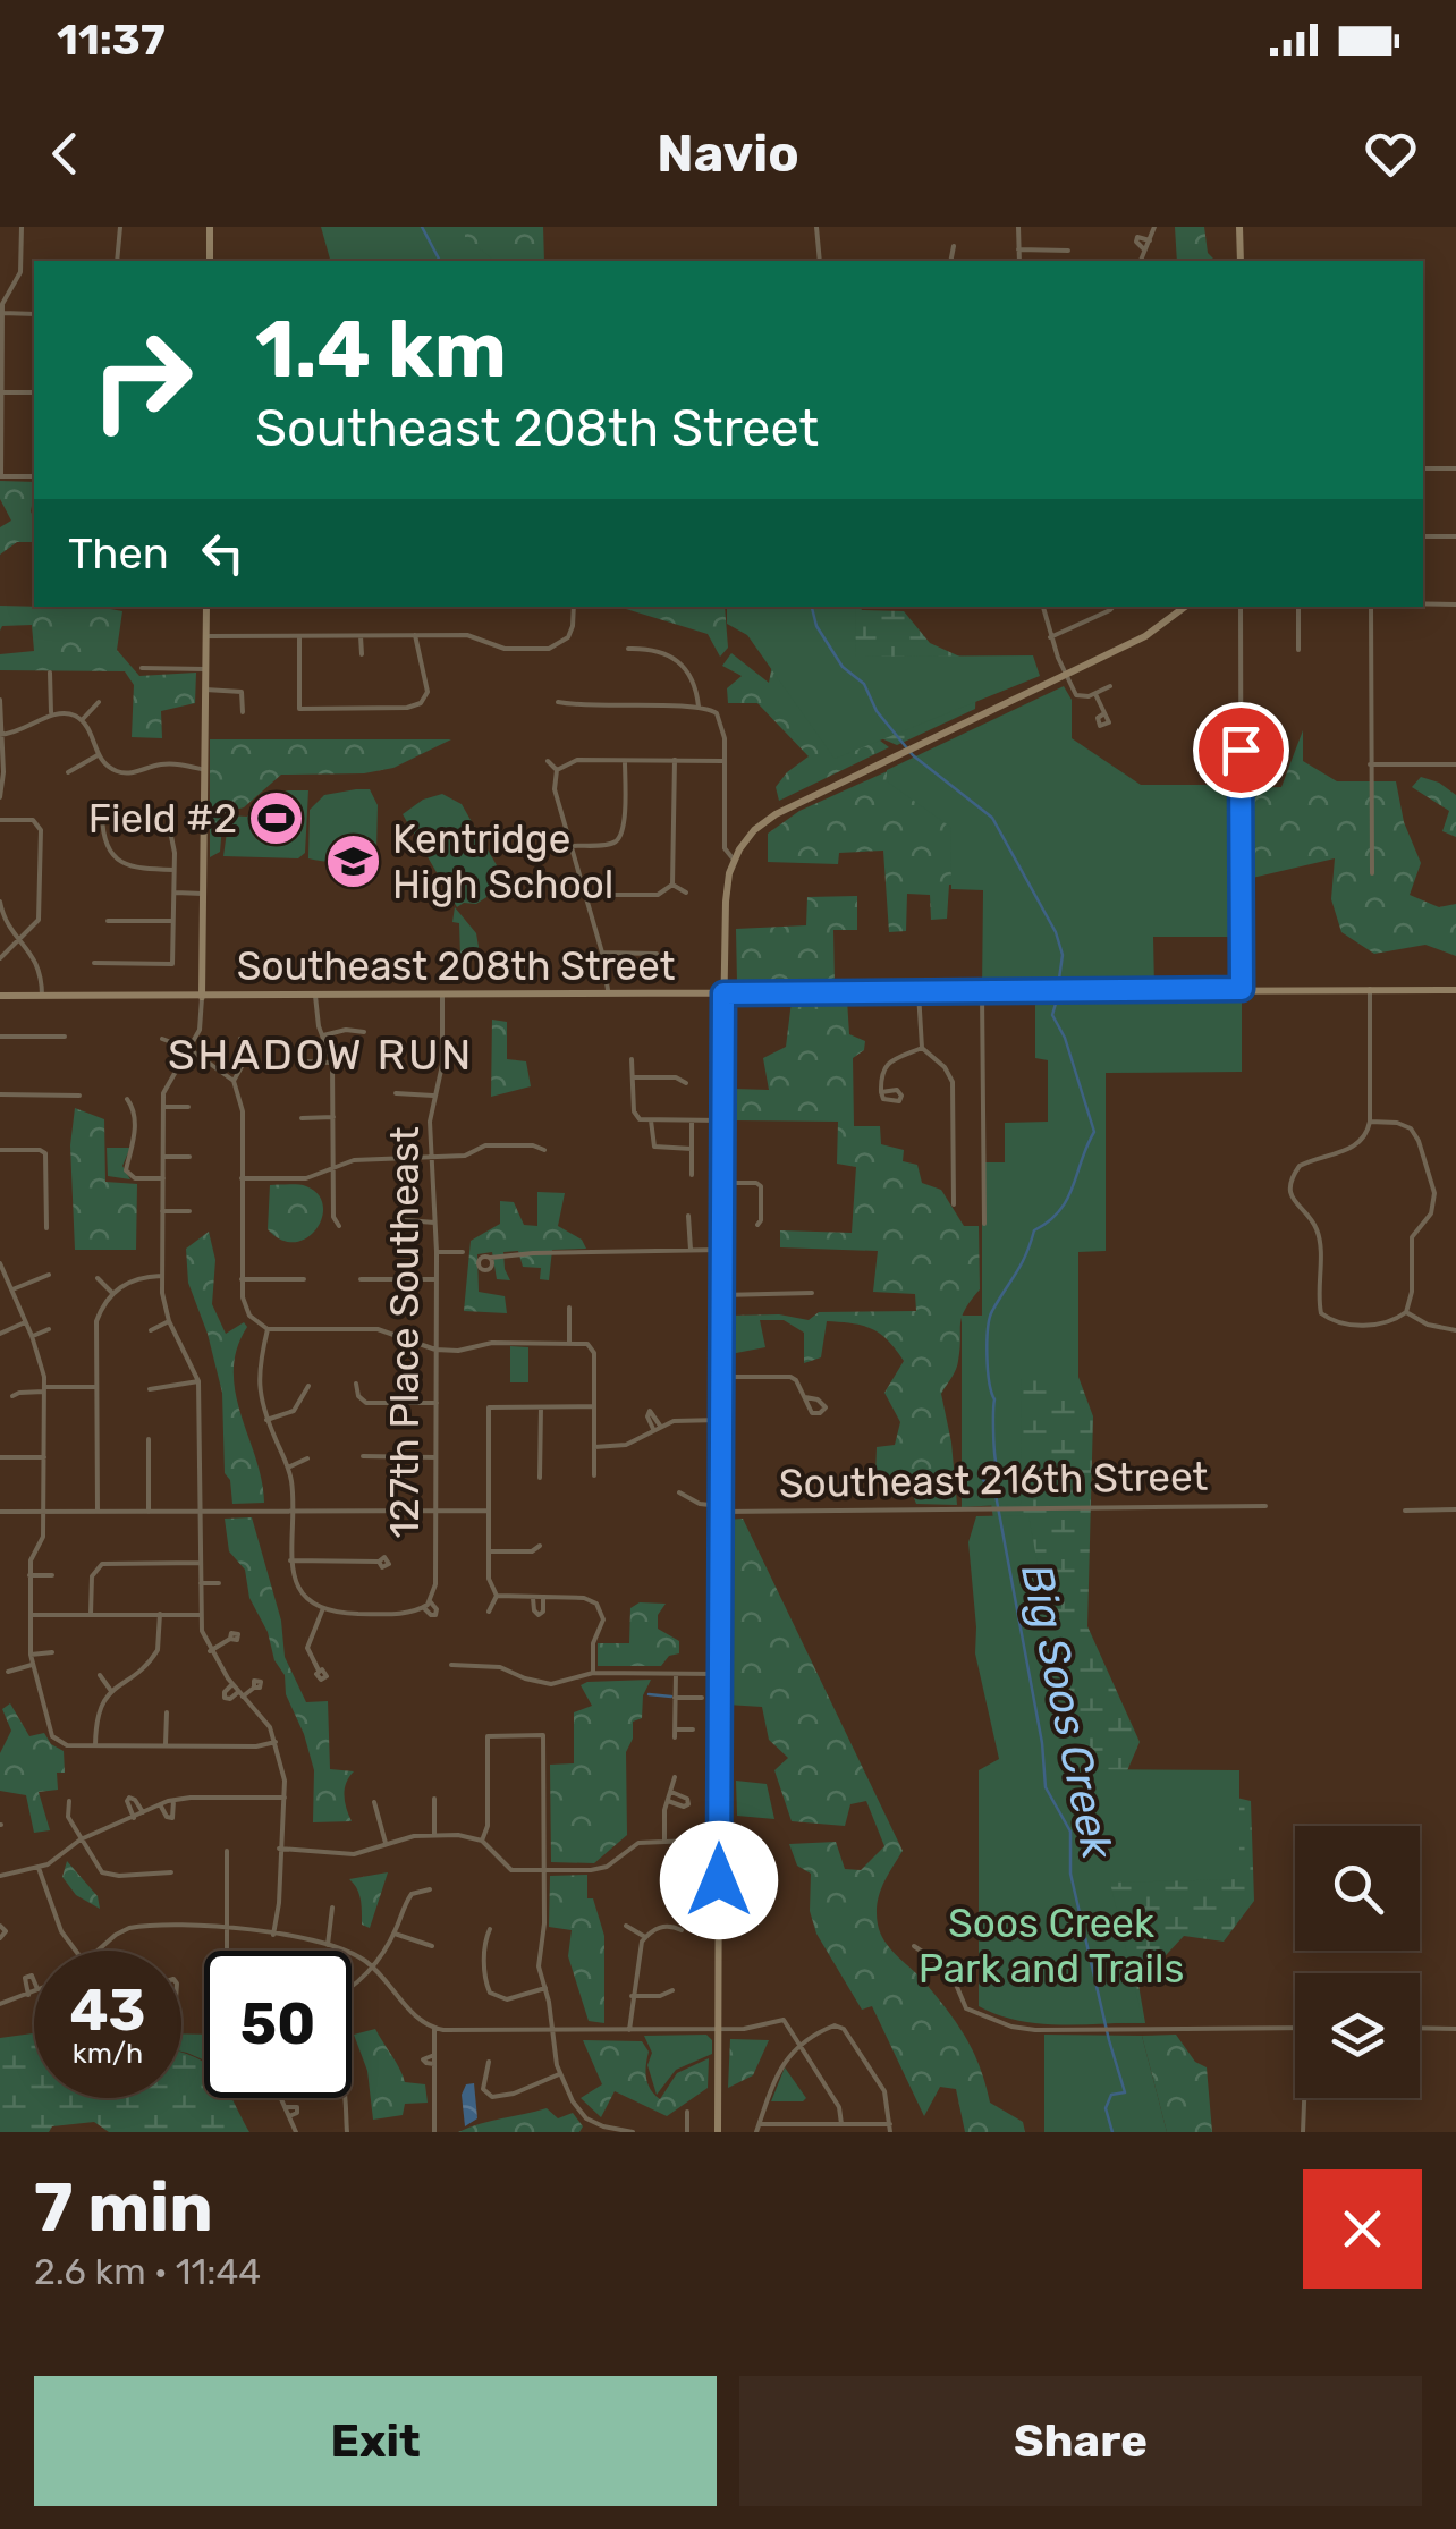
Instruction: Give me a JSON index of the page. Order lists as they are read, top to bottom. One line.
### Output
{"streets":{"main road":["Southeast 208th Street"],"street":["127th Place Southeast","Southeast 216th Street"]},"crossings":[["Southeast 208th Street","127th Place Southeast"]],"districts":["SHADOW RUN"],"water":["Big Soos Creek"],"parks":["Soos Creek Park and Trails"],"places":{"sports":["Field #2"],"school or university":["Kentridge High School"]},"page":{"status":"11:37","header":"Navio","turn":["1.4 km","Southeast 208th Street"],"then":"Then","speed":"43 km/h","limit":"50","heading":["7 min","2.6 km · 11:44"],"buttons":["Exit","Share"]}}
